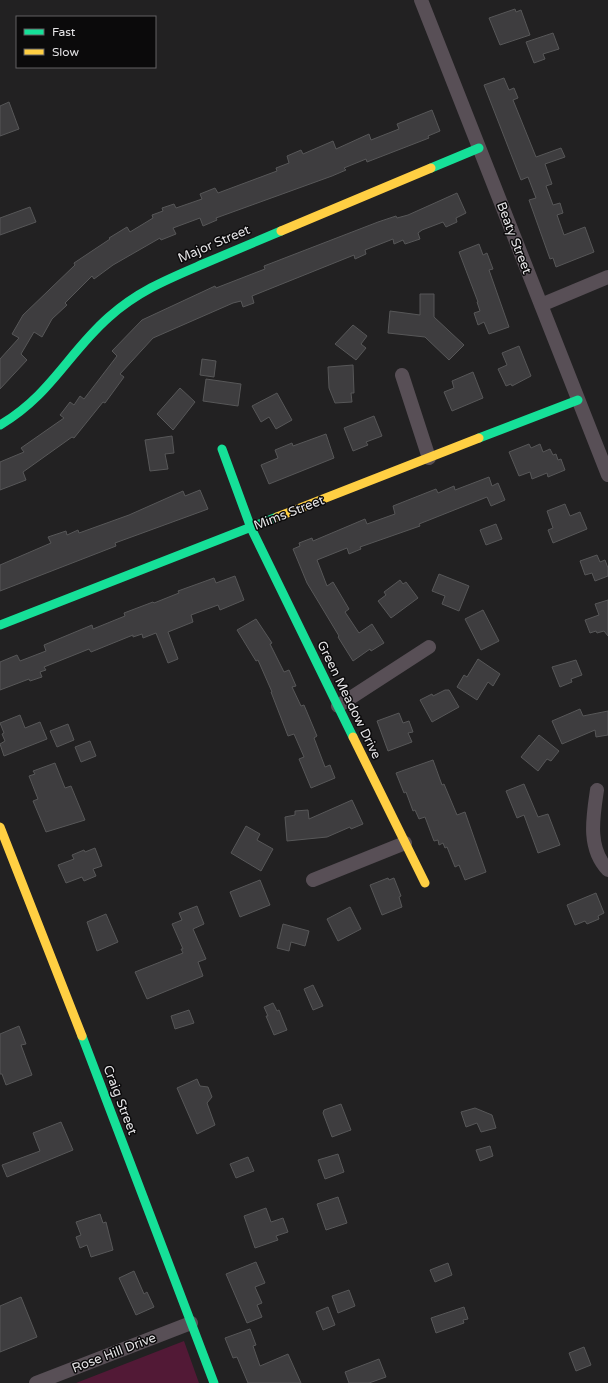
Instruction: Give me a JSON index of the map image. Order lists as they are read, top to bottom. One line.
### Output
{"streets":{"street":["Beaty Street","Major Street","Mims Street","Green Meadow Drive","Craig Street","Rose Hill Drive"]},"crossings":[["Beaty Street","Major Street"],["Beaty Street","Mims Street"],["Mims Street","Green Meadow Drive"],["Craig Street","Rose Hill Drive"]],"legend":["Fast","Slow"]}
